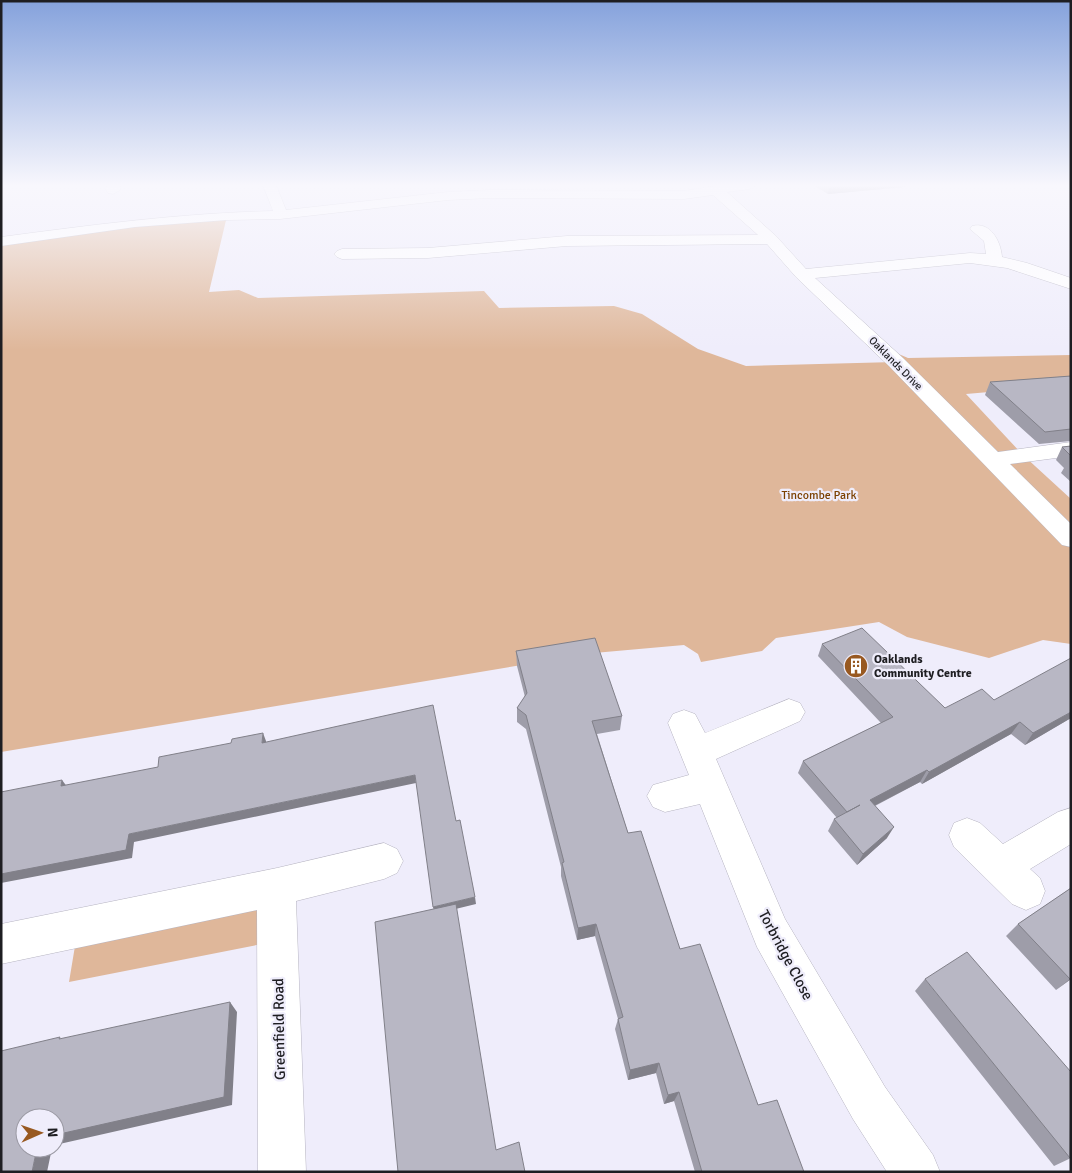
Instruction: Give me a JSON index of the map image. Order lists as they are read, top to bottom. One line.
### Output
{"streets":{"street":["Oaklands Drive","Torbridge Close","Greenfield Road"]},"parks":["Tincombe Park"],"places":{"building":["Oaklands Community Centre"]},"north":"right"}
